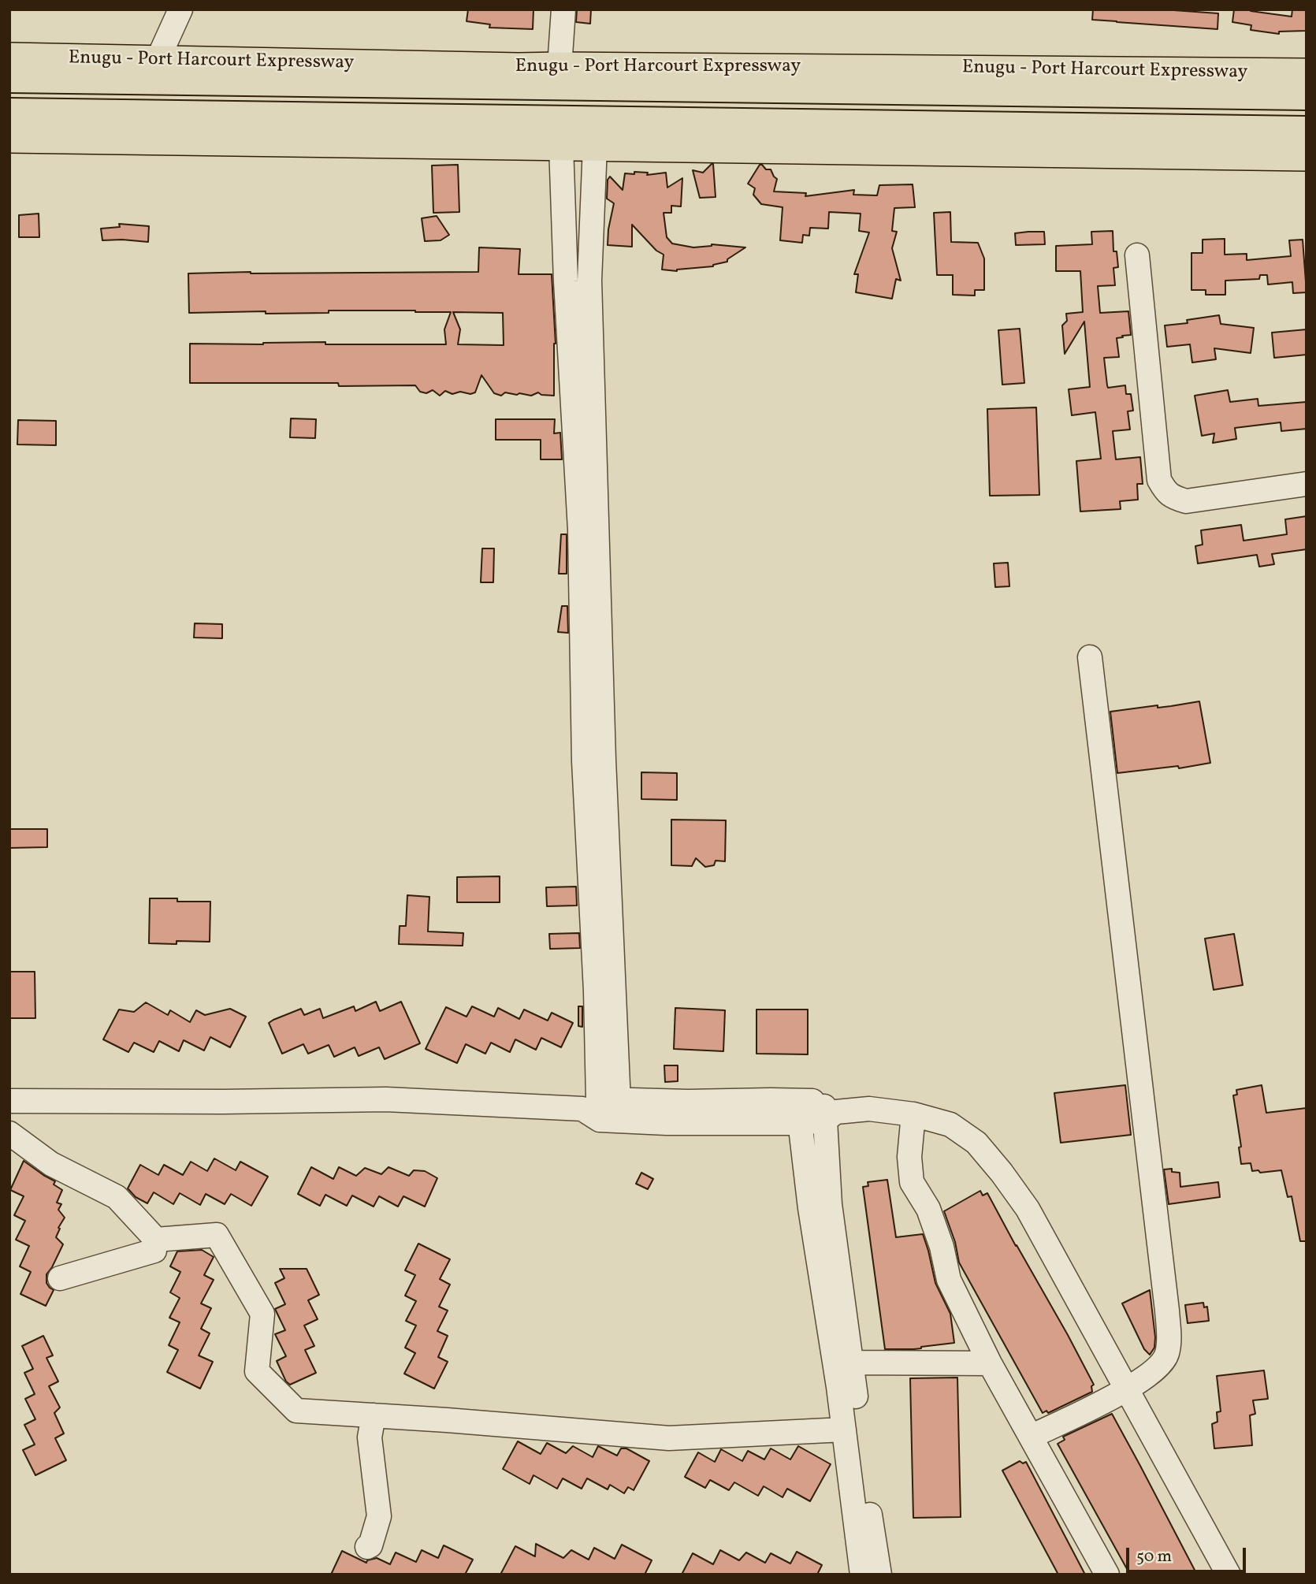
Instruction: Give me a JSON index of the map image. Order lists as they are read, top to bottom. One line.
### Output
{"streets":{"highway":["Enugu - Port Harcourt Expressway"]},"scale_bar":"50 m"}
